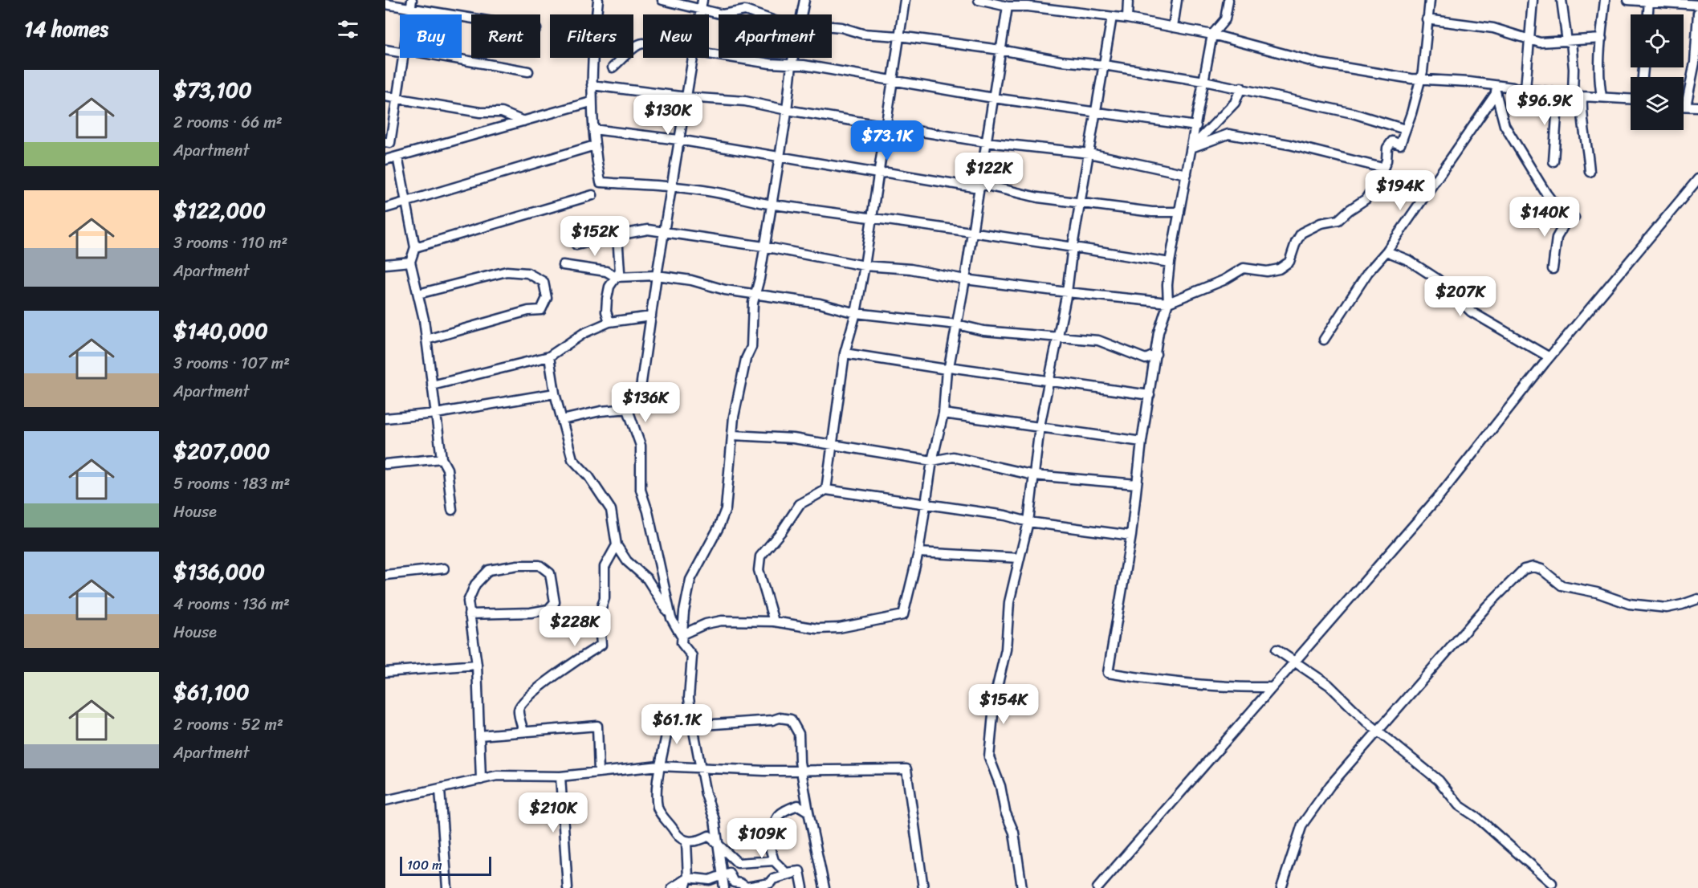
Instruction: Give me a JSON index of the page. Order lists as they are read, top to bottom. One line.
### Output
{"scale_bar":"100 m","page":{"heading":"14 homes","chip":["Buy","Rent","Filters","New","Apartment"],"list":[{"name":"$73,100","note":"2 rooms · 66 m² · Apartment"},{"name":"$122,000","note":"3 rooms · 110 m² · Apartment"},{"name":"$140,000","note":"3 rooms · 107 m² · Apartment"},{"name":"$207,000","note":"5 rooms · 183 m² · House"},{"name":"$136,000","note":"4 rooms · 136 m² · House"},{"name":"$61,100","note":"2 rooms · 52 m² · Apartment"}],"price":["$96.9K","$130K","$73.1K","$122K","$194K","$140K","$152K","$207K","$136K","$228K","$154K","$61.1K","$210K","$109K"],"scale":"100 m"}}
